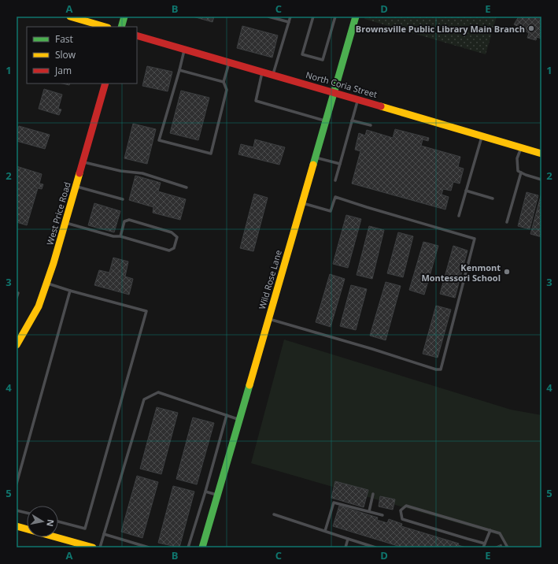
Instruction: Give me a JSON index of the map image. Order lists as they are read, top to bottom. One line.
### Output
{"streets":{"street":["North Coria Street","West Price Road","Wild Rose Lane"]},"crossings":[["North Coria Street","Wild Rose Lane"]],"places":["Brownsville Public Library Main Branch","Kenmont Montessori School"],"legend":["Fast","Slow","Jam"],"north":"right","grid":{"columns":["A","B","C","D","E"],"rows":["1","2","3","4","5"]}}
